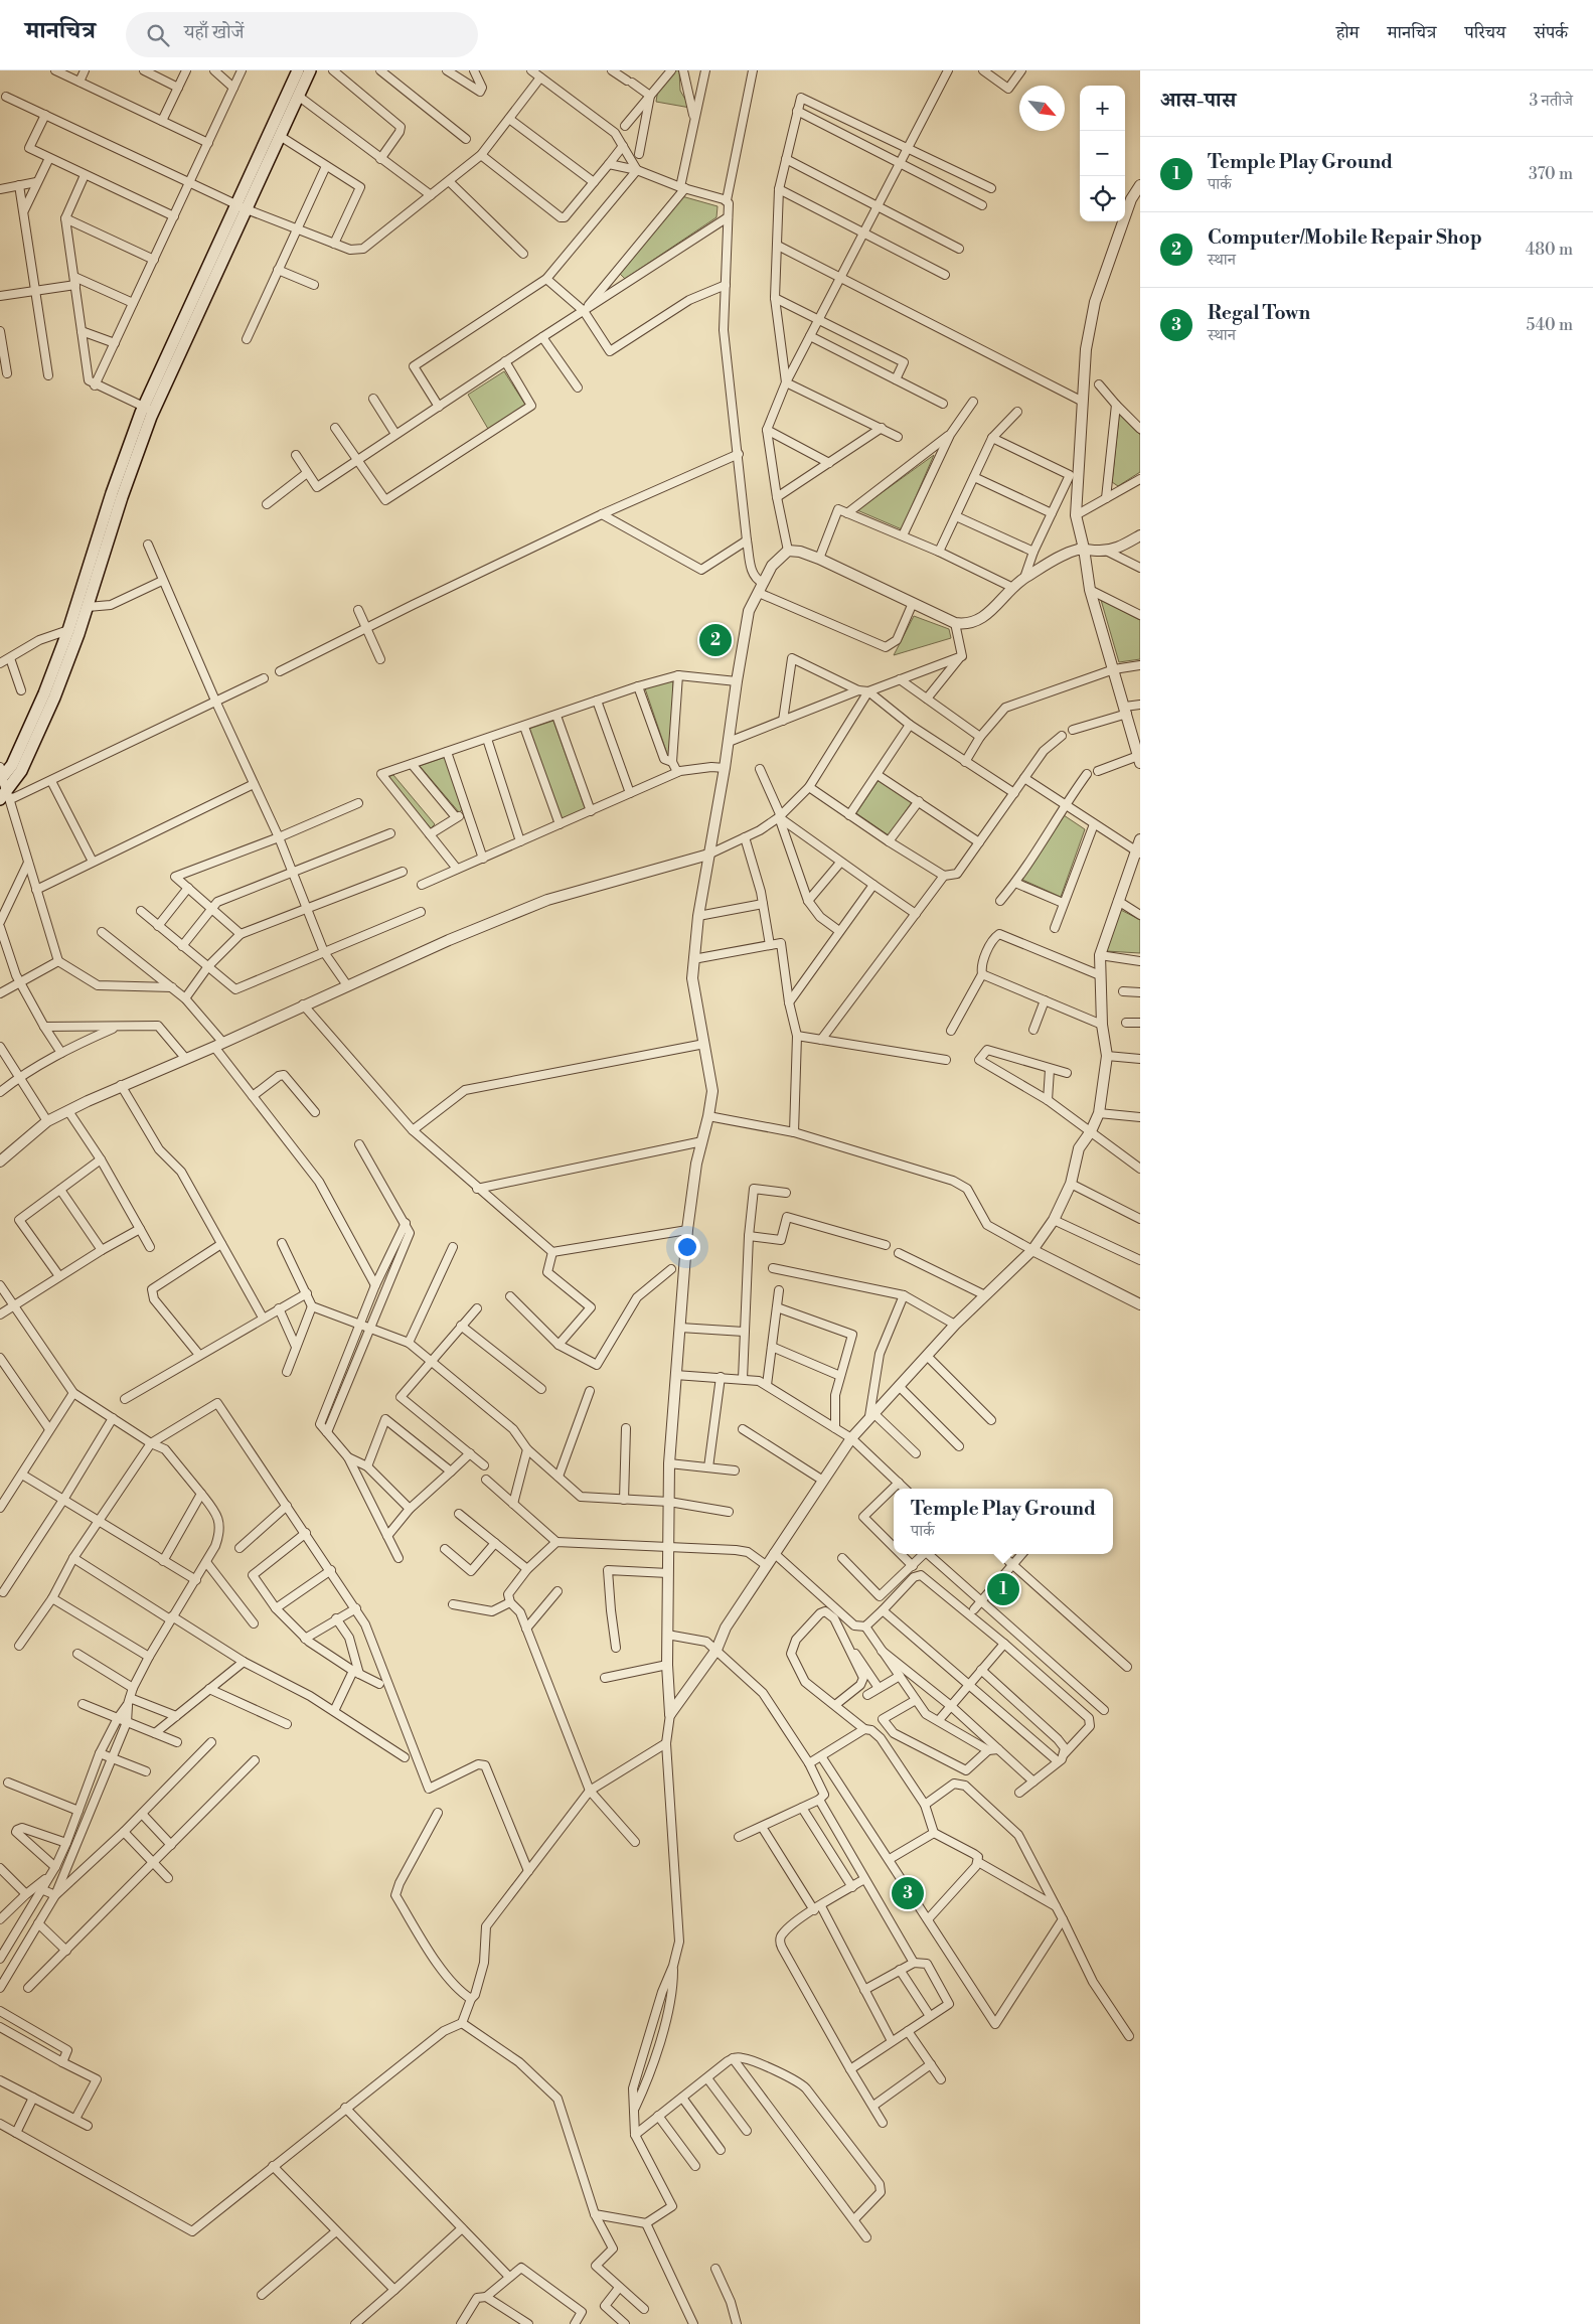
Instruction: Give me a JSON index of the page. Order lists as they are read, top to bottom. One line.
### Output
{"north":"bottom right","page":{"header":"मानचित्र","search":"यहाँ खोजें","nav":["होम","मानचित्र","परिचय","संपर्क"],"heading":["आस-पास","3 नतीजे"],"map_buttons":["+","−"],"list":[{"mark":"1","name":"Temple Play Ground","note":"पार्क","value":"370 m"},{"mark":"2","name":"Computer/Mobile Repair Shop","note":"स्थान","value":"480 m"},{"mark":"3","name":"Regal Town","note":"स्थान","value":"540 m"}],"pins":["2","1","3"],"popup":["Temple Play Ground","पार्क"]}}
